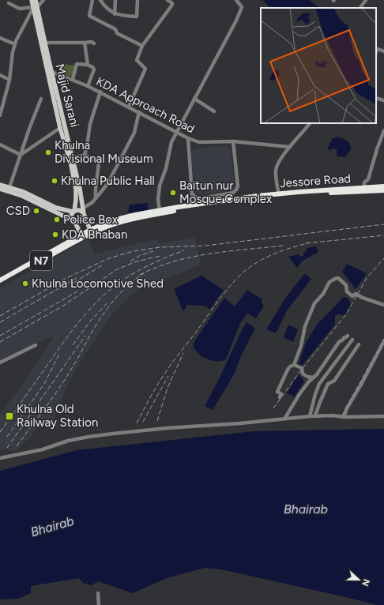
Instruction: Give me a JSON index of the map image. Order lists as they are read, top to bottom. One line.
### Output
{"streets":{"highway":["Jessore Road","N7"],"main road":["Majid Sarani"],"street":["KDA Approach Road"]},"crossings":[["Majid Sarani","KDA Approach Road"],["Majid Sarani","Jessore Road"],["Jessore Road","N7"]],"water":["Bhairab"],"places":{"other":["Khulna Divisional Museum","Khulna Public Hall","Baitun nur Mosque Complex","CSD","Police Box","KDA Bhaban","Khulna Locomotive Shed"],"transit":["Khulna Old Railway Station"]},"north":"right"}
